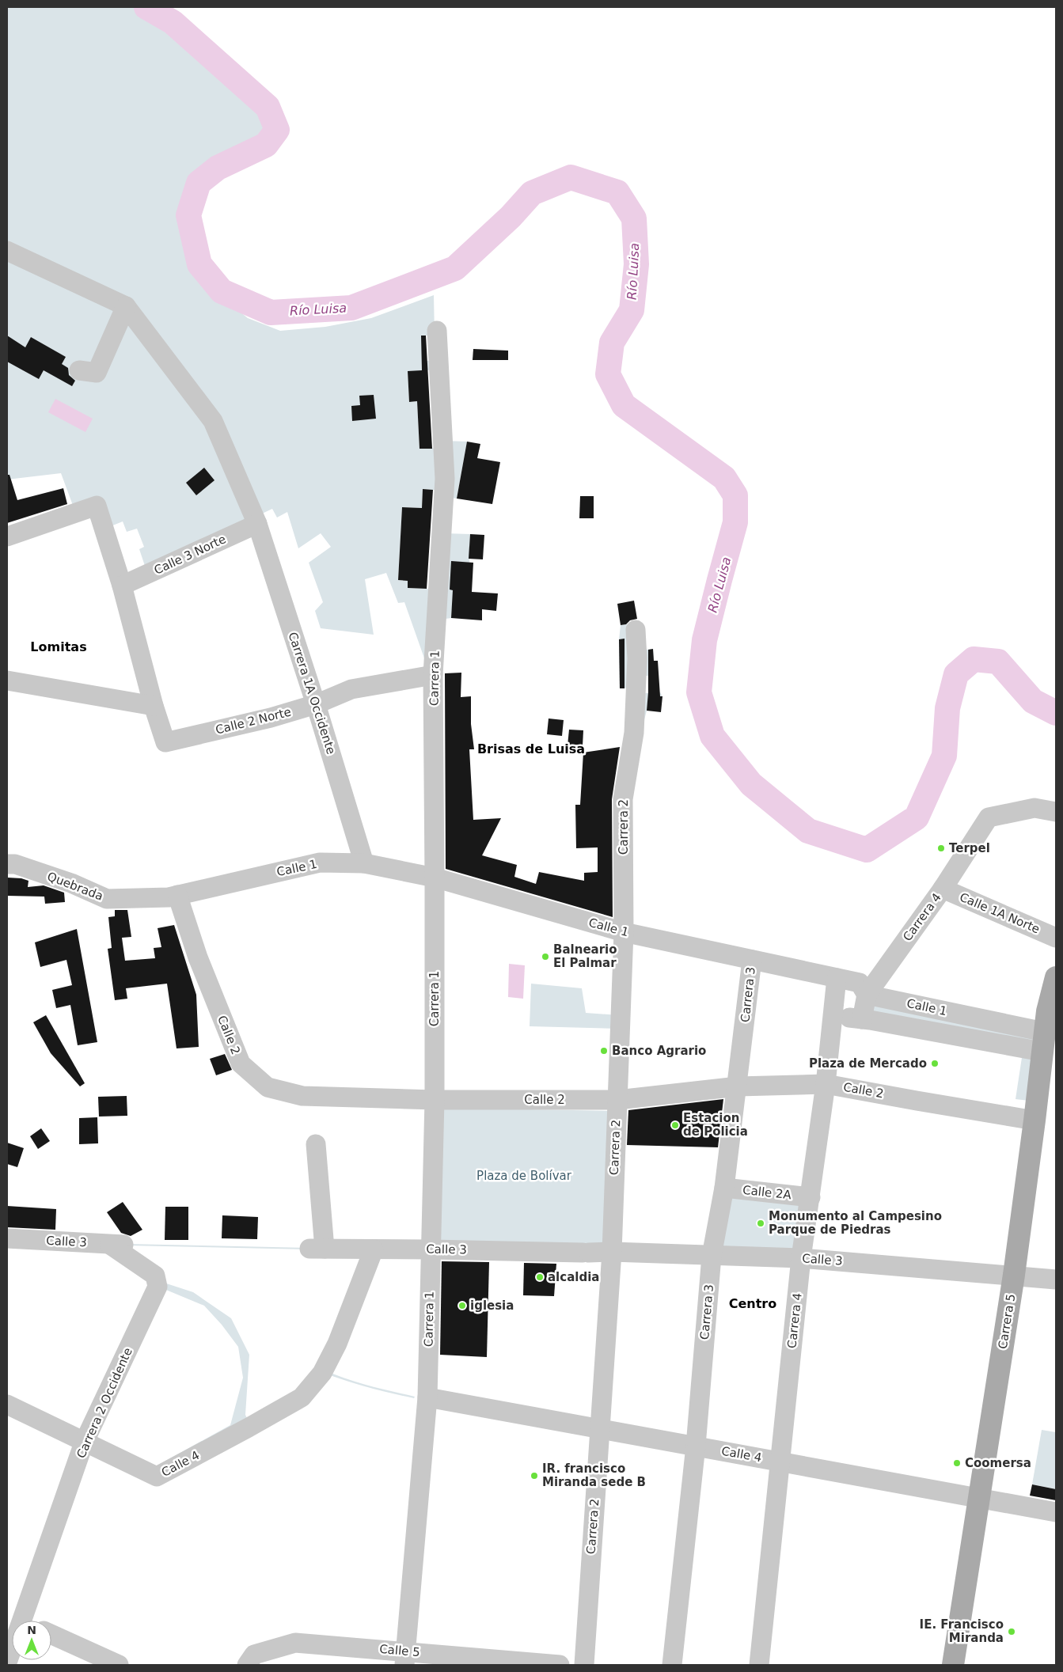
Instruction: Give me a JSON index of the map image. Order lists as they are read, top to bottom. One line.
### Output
{"streets":{"main road":["Carrera 5"],"street":["Calle 3 Norte","Carrera 1","Carrera 1A Occidente","Calle 2 Norte","Carrera 2","Calle 1","Quebrada","Calle 1A Norte","Carrera 4","Carrera 3","Calle 2","Calle 2A","Calle 3","Carrera 2 Occidente","Calle 4","Calle 5"]},"crossings":[["Calle 3 Norte","Carrera 1A Occidente"],["Carrera 1","Calle 2 Norte"],["Carrera 1","Calle 1"],["Carrera 1","Calle 2"],["Carrera 1","Calle 3"],["Carrera 1","Calle 4"],["Carrera 1","Calle 5"],["Carrera 1A Occidente","Calle 2 Norte"],["Carrera 1A Occidente","Calle 1"],["Carrera 2","Calle 1"],["Carrera 2","Calle 2"],["Carrera 2","Calle 3"],["Carrera 2","Calle 4"],["Calle 1","Quebrada"],["Calle 1","Carrera 4"],["Calle 1","Carrera 3"],["Calle 1","Calle 2"],["Calle 1","Carrera 5"],["Quebrada","Calle 2"],["Calle 1A Norte","Carrera 4"],["Carrera 4","Calle 2"],["Carrera 4","Calle 2A"],["Carrera 4","Calle 3"],["Carrera 4","Calle 4"],["Carrera 3","Calle 2"],["Carrera 3","Calle 2A"],["Carrera 3","Calle 3"],["Carrera 3","Calle 4"],["Calle 2","Carrera 5"],["Calle 3","Carrera 5"],["Calle 3","Carrera 2 Occidente"],["Calle 3","Calle 4"],["Carrera 5","Calle 4"],["Carrera 2 Occidente","Calle 4"]],"districts":["Lomitas","Brisas de Luisa","Centro"],"water":["Río Luisa"],"parks":["Plaza de Bolívar"],"places":["Terpel","Balneario El Palmar","Banco Agrario","Plaza de Mercado","Estacion de Policia","Monumento al Campesino Parque de Piedras","alcaldia","iglesia","Coomersa","IR. francisco Miranda sede B","IE. Francisco Miranda"],"north":"top"}
